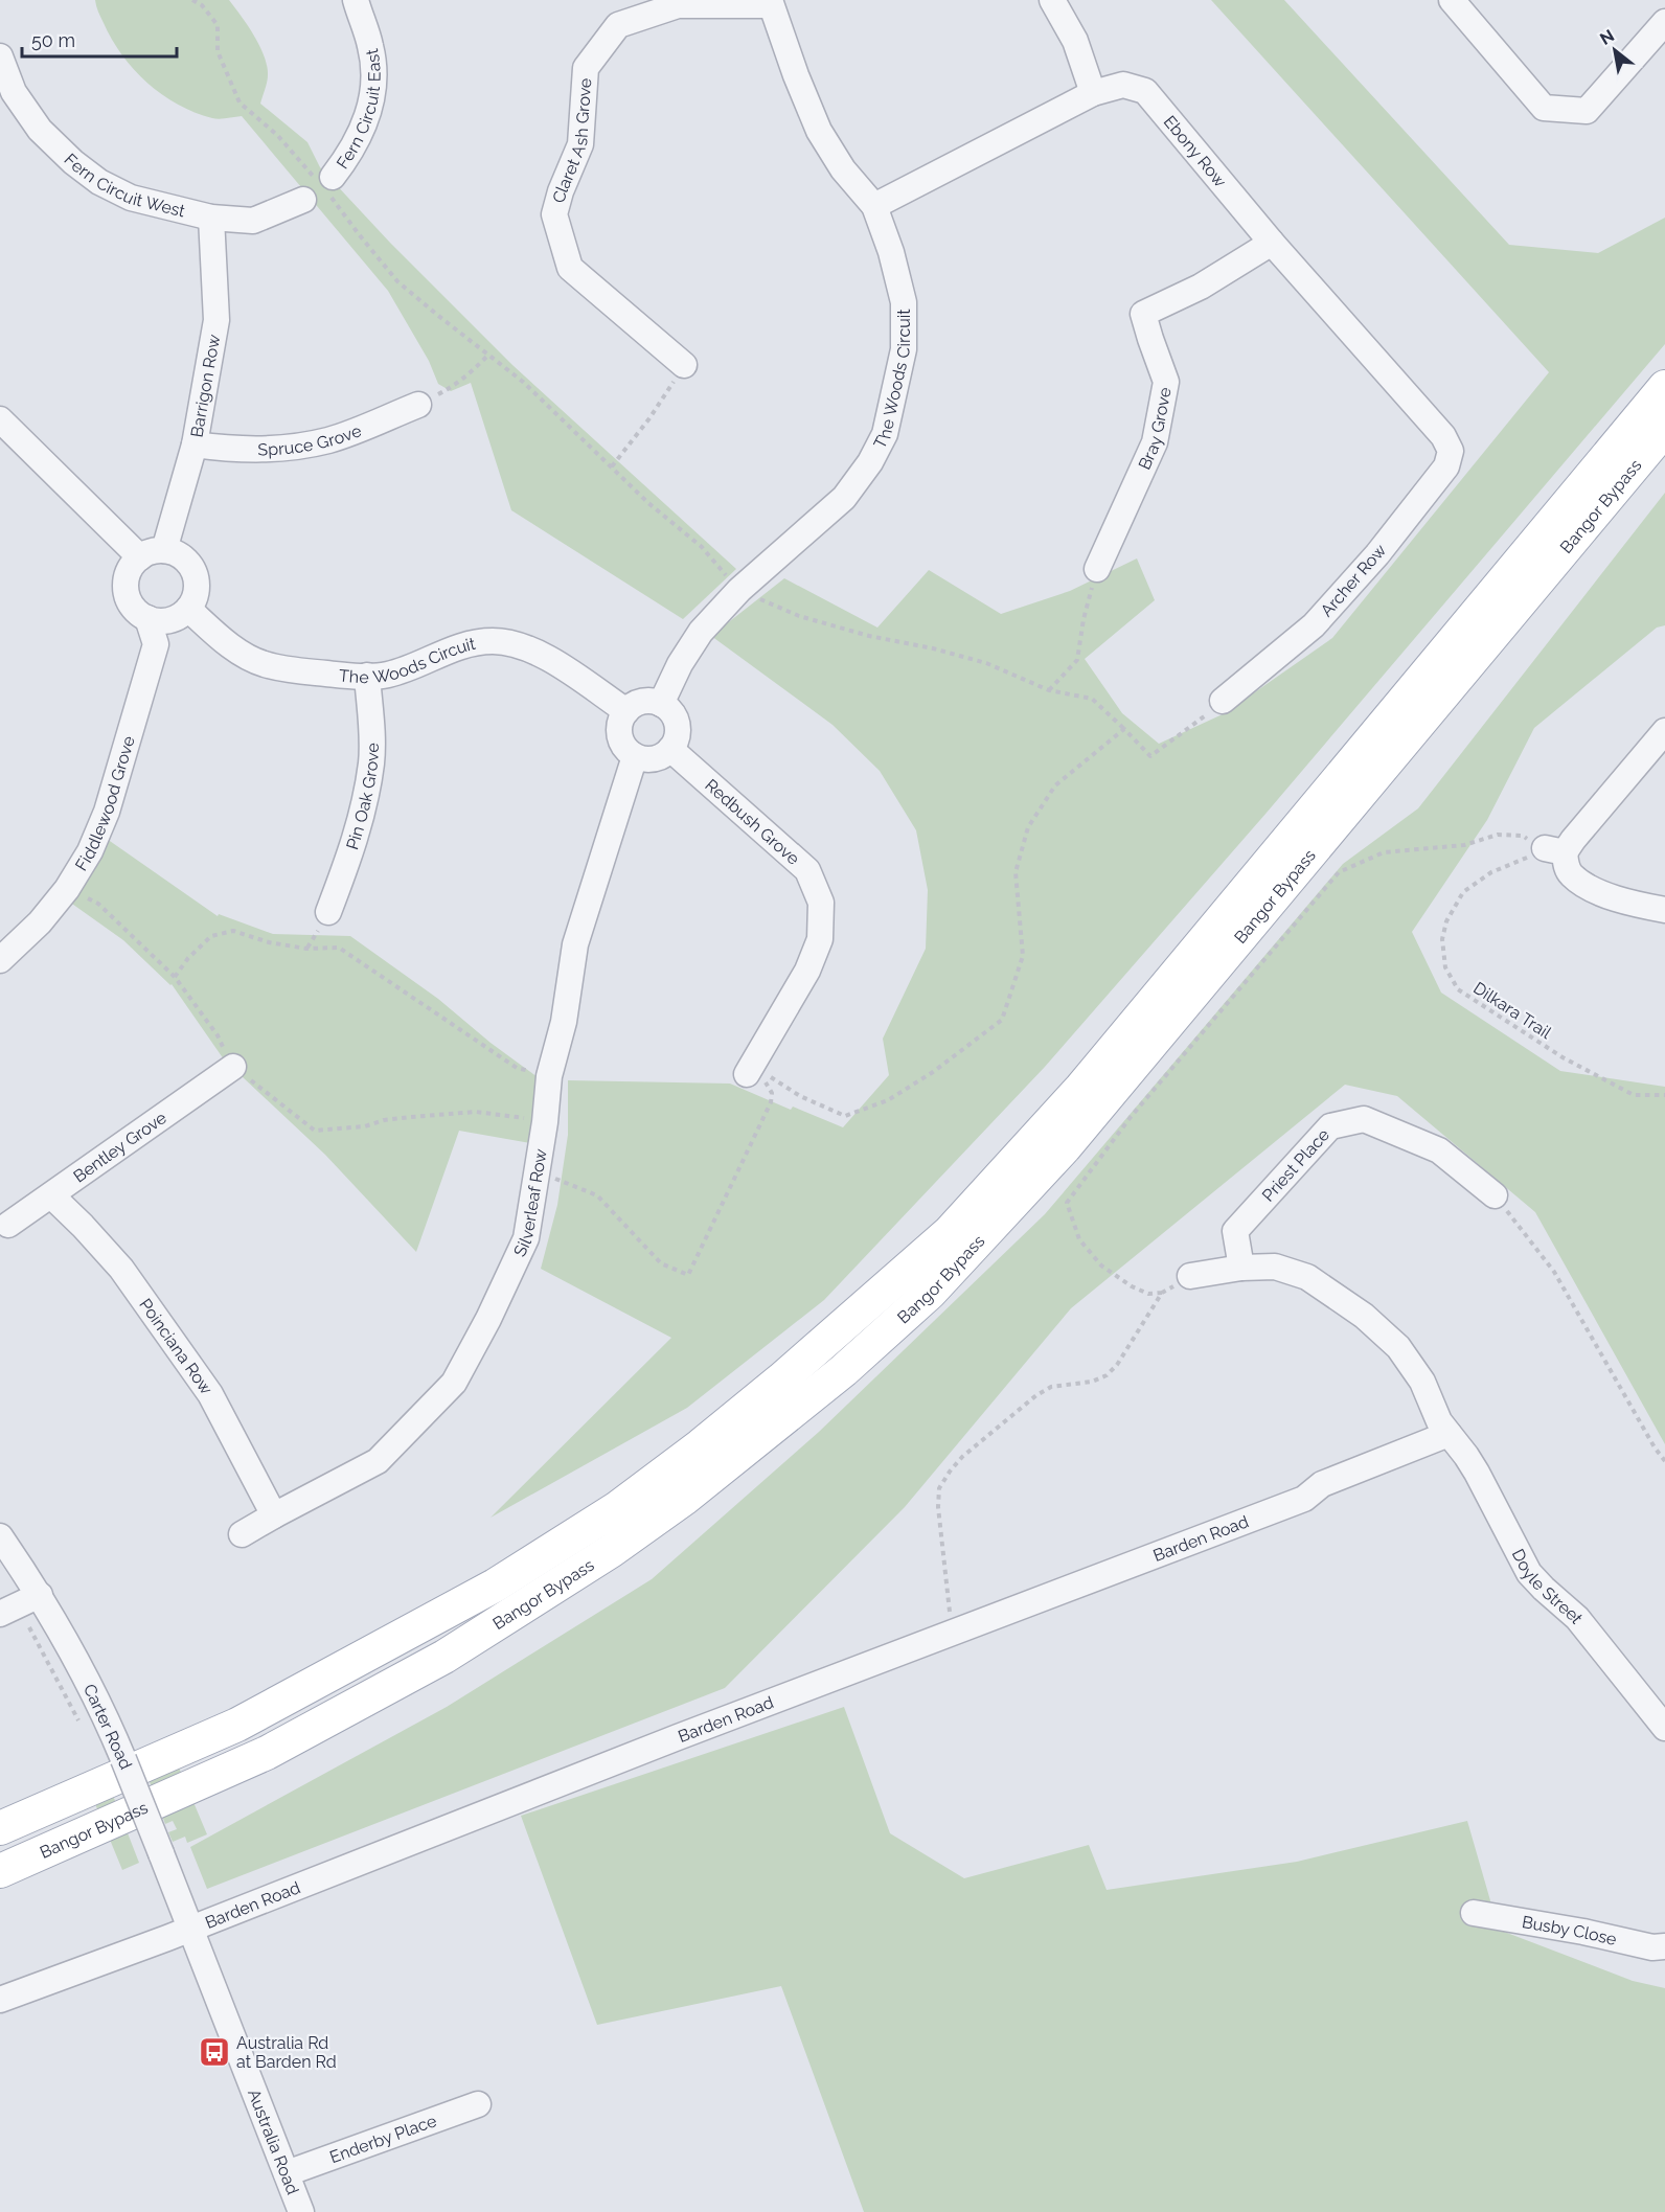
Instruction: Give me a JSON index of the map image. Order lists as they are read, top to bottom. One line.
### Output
{"streets":{"main road":["Bangor Bypass"],"street":["Fern Circuit East","Claret Ash Grove","Ebony Row","Fern Circuit West","The Woods Circuit","Barrigon Row","Bray Grove","Spruce Grove","Archer Row","Pin Oak Grove","Fiddlewood Grove","Redbush Grove","Bentley Grove","Priest Place","Silverleaf Row","Poinciana Row","Barden Road","Doyle Street","Carter Road","Busby Close","Enderby Place","Australia Road"],"path":["Dilkara Trail"]},"crossings":[["Claret Ash Grove","The Woods Circuit"],["Ebony Row","The Woods Circuit"],["Ebony Row","Bray Grove"],["Ebony Row","Archer Row"],["Fern Circuit West","Barrigon Row"],["The Woods Circuit","Barrigon Row"],["The Woods Circuit","Pin Oak Grove"],["The Woods Circuit","Fiddlewood Grove"],["The Woods Circuit","Redbush Grove"],["The Woods Circuit","Silverleaf Row"],["Barrigon Row","Spruce Grove"],["Barrigon Row","Fiddlewood Grove"],["Redbush Grove","Silverleaf Row"],["Bentley Grove","Poinciana Row"],["Silverleaf Row","Poinciana Row"],["Barden Road","Doyle Street"],["Barden Road","Carter Road"],["Barden Road","Australia Road"],["Carter Road","Australia Road"],["Enderby Place","Australia Road"]],"places":{"bus stop":["Australia Rd at Barden Rd"]},"scale_bar":"50 m","north":"top left"}
